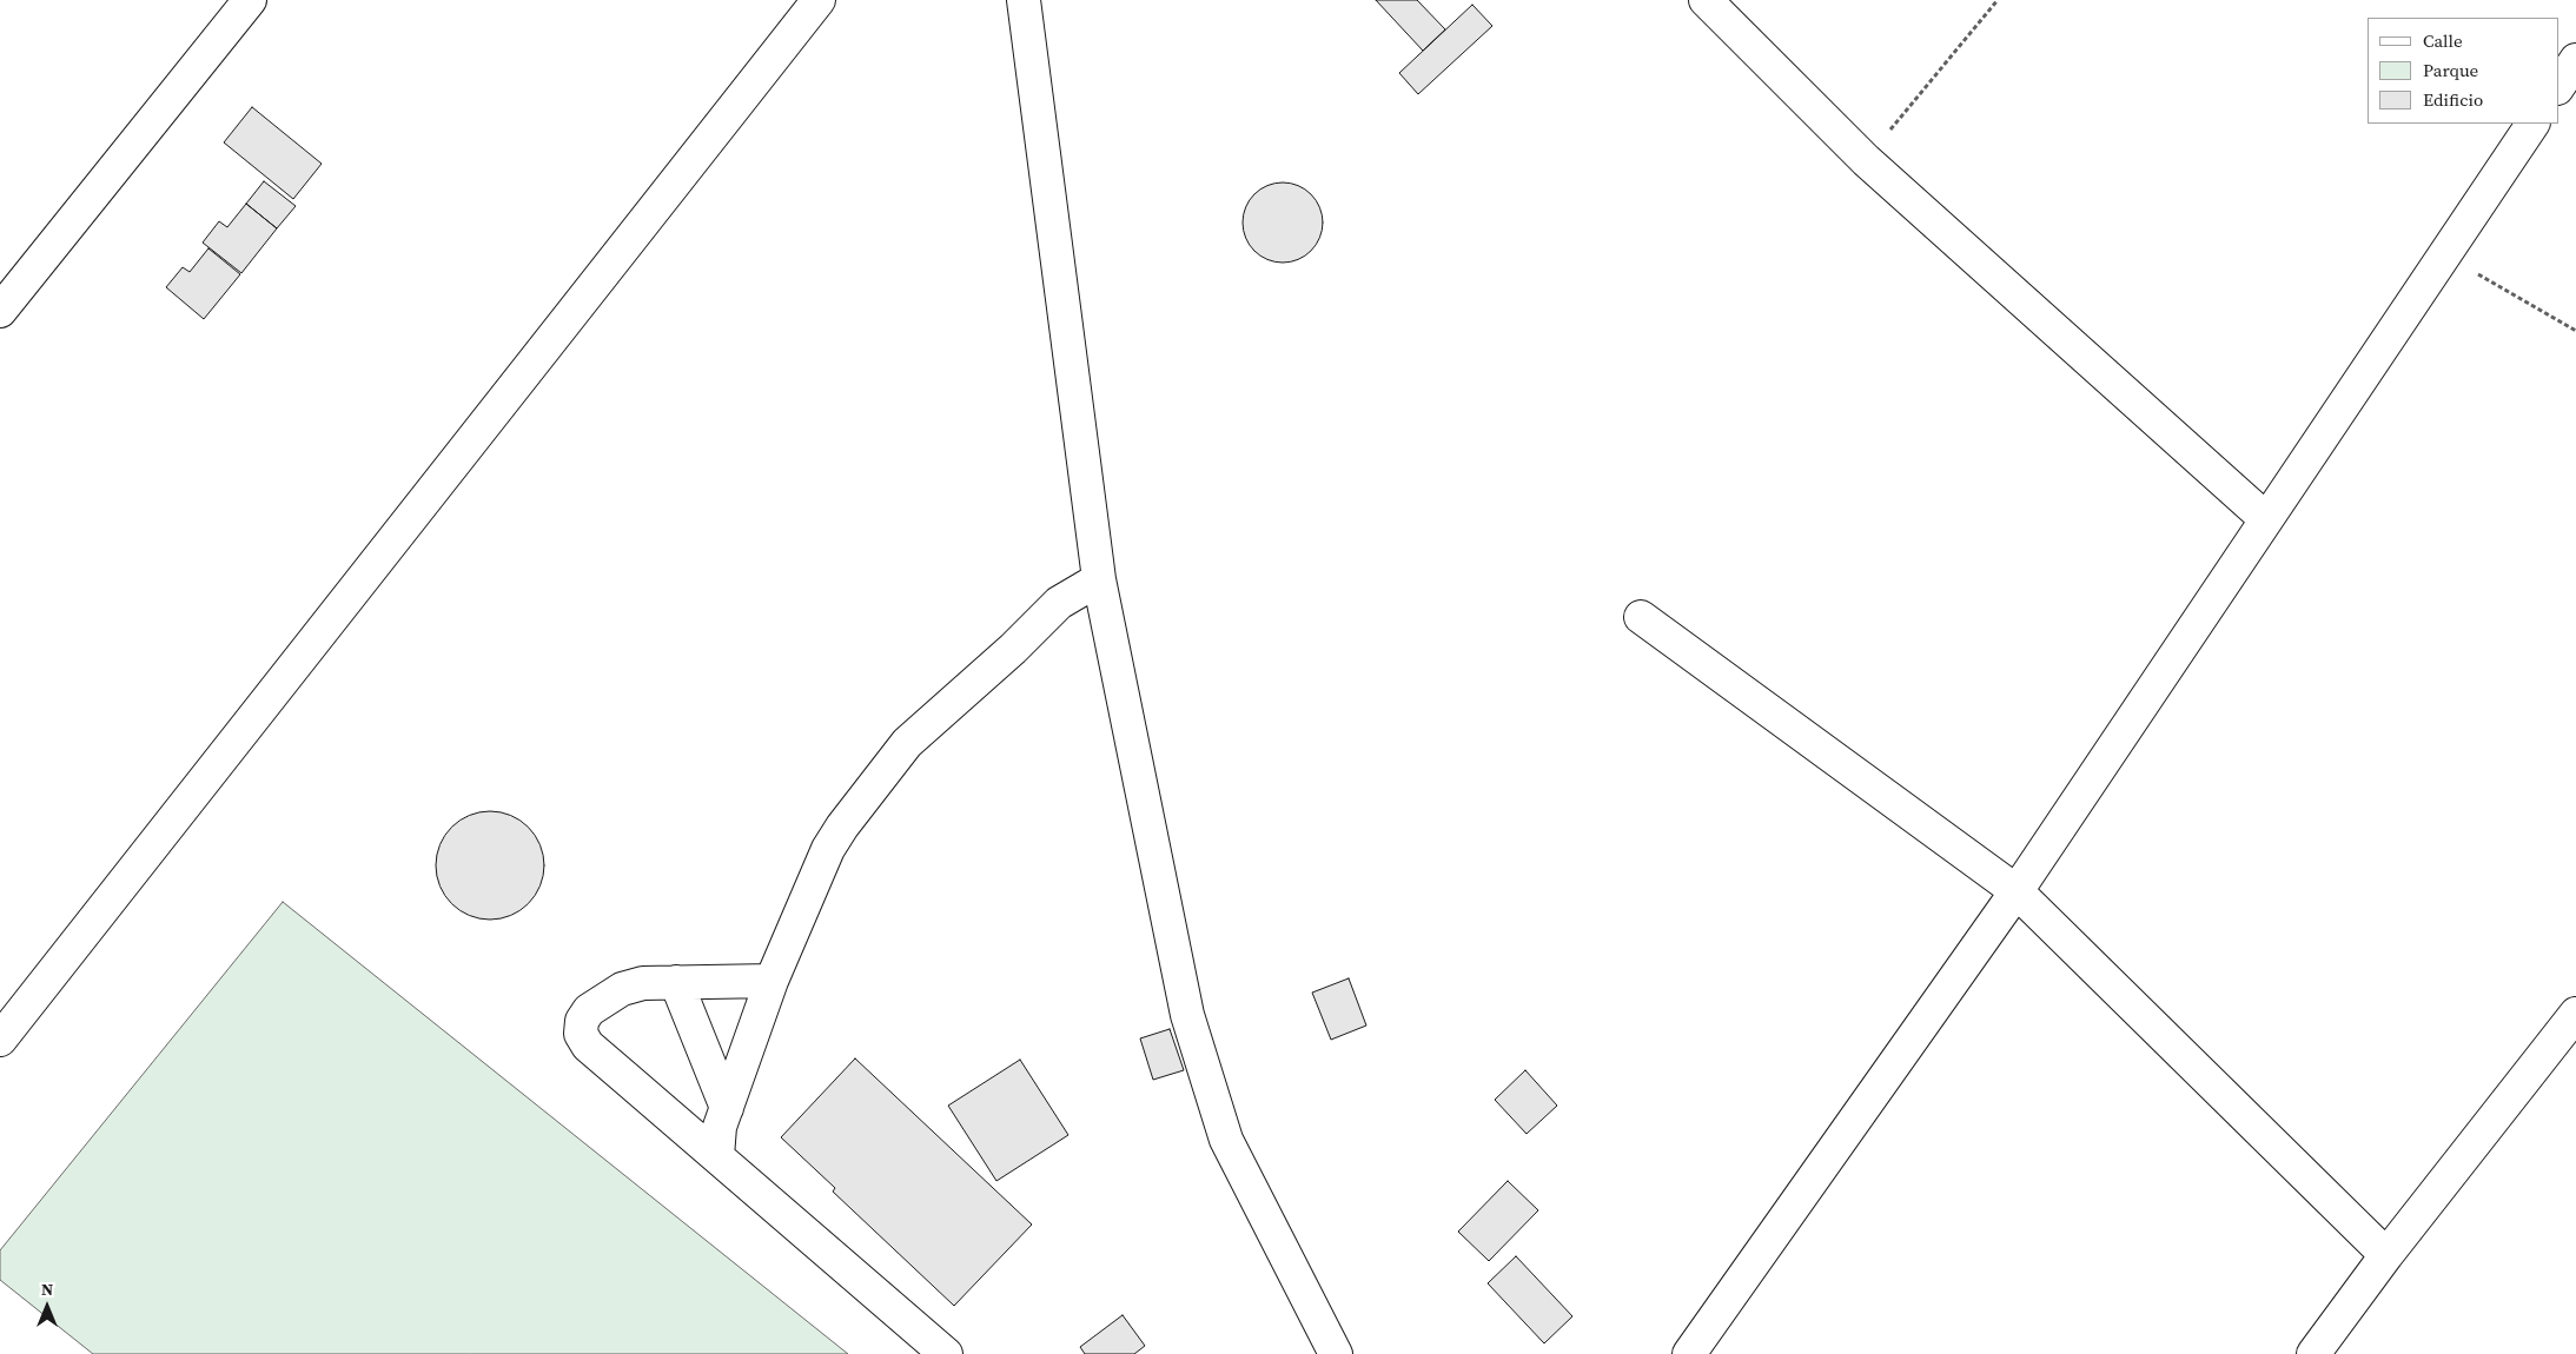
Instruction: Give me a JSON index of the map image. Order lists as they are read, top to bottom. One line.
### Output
{"legend":["Calle","Parque","Edificio"],"north":"top"}
